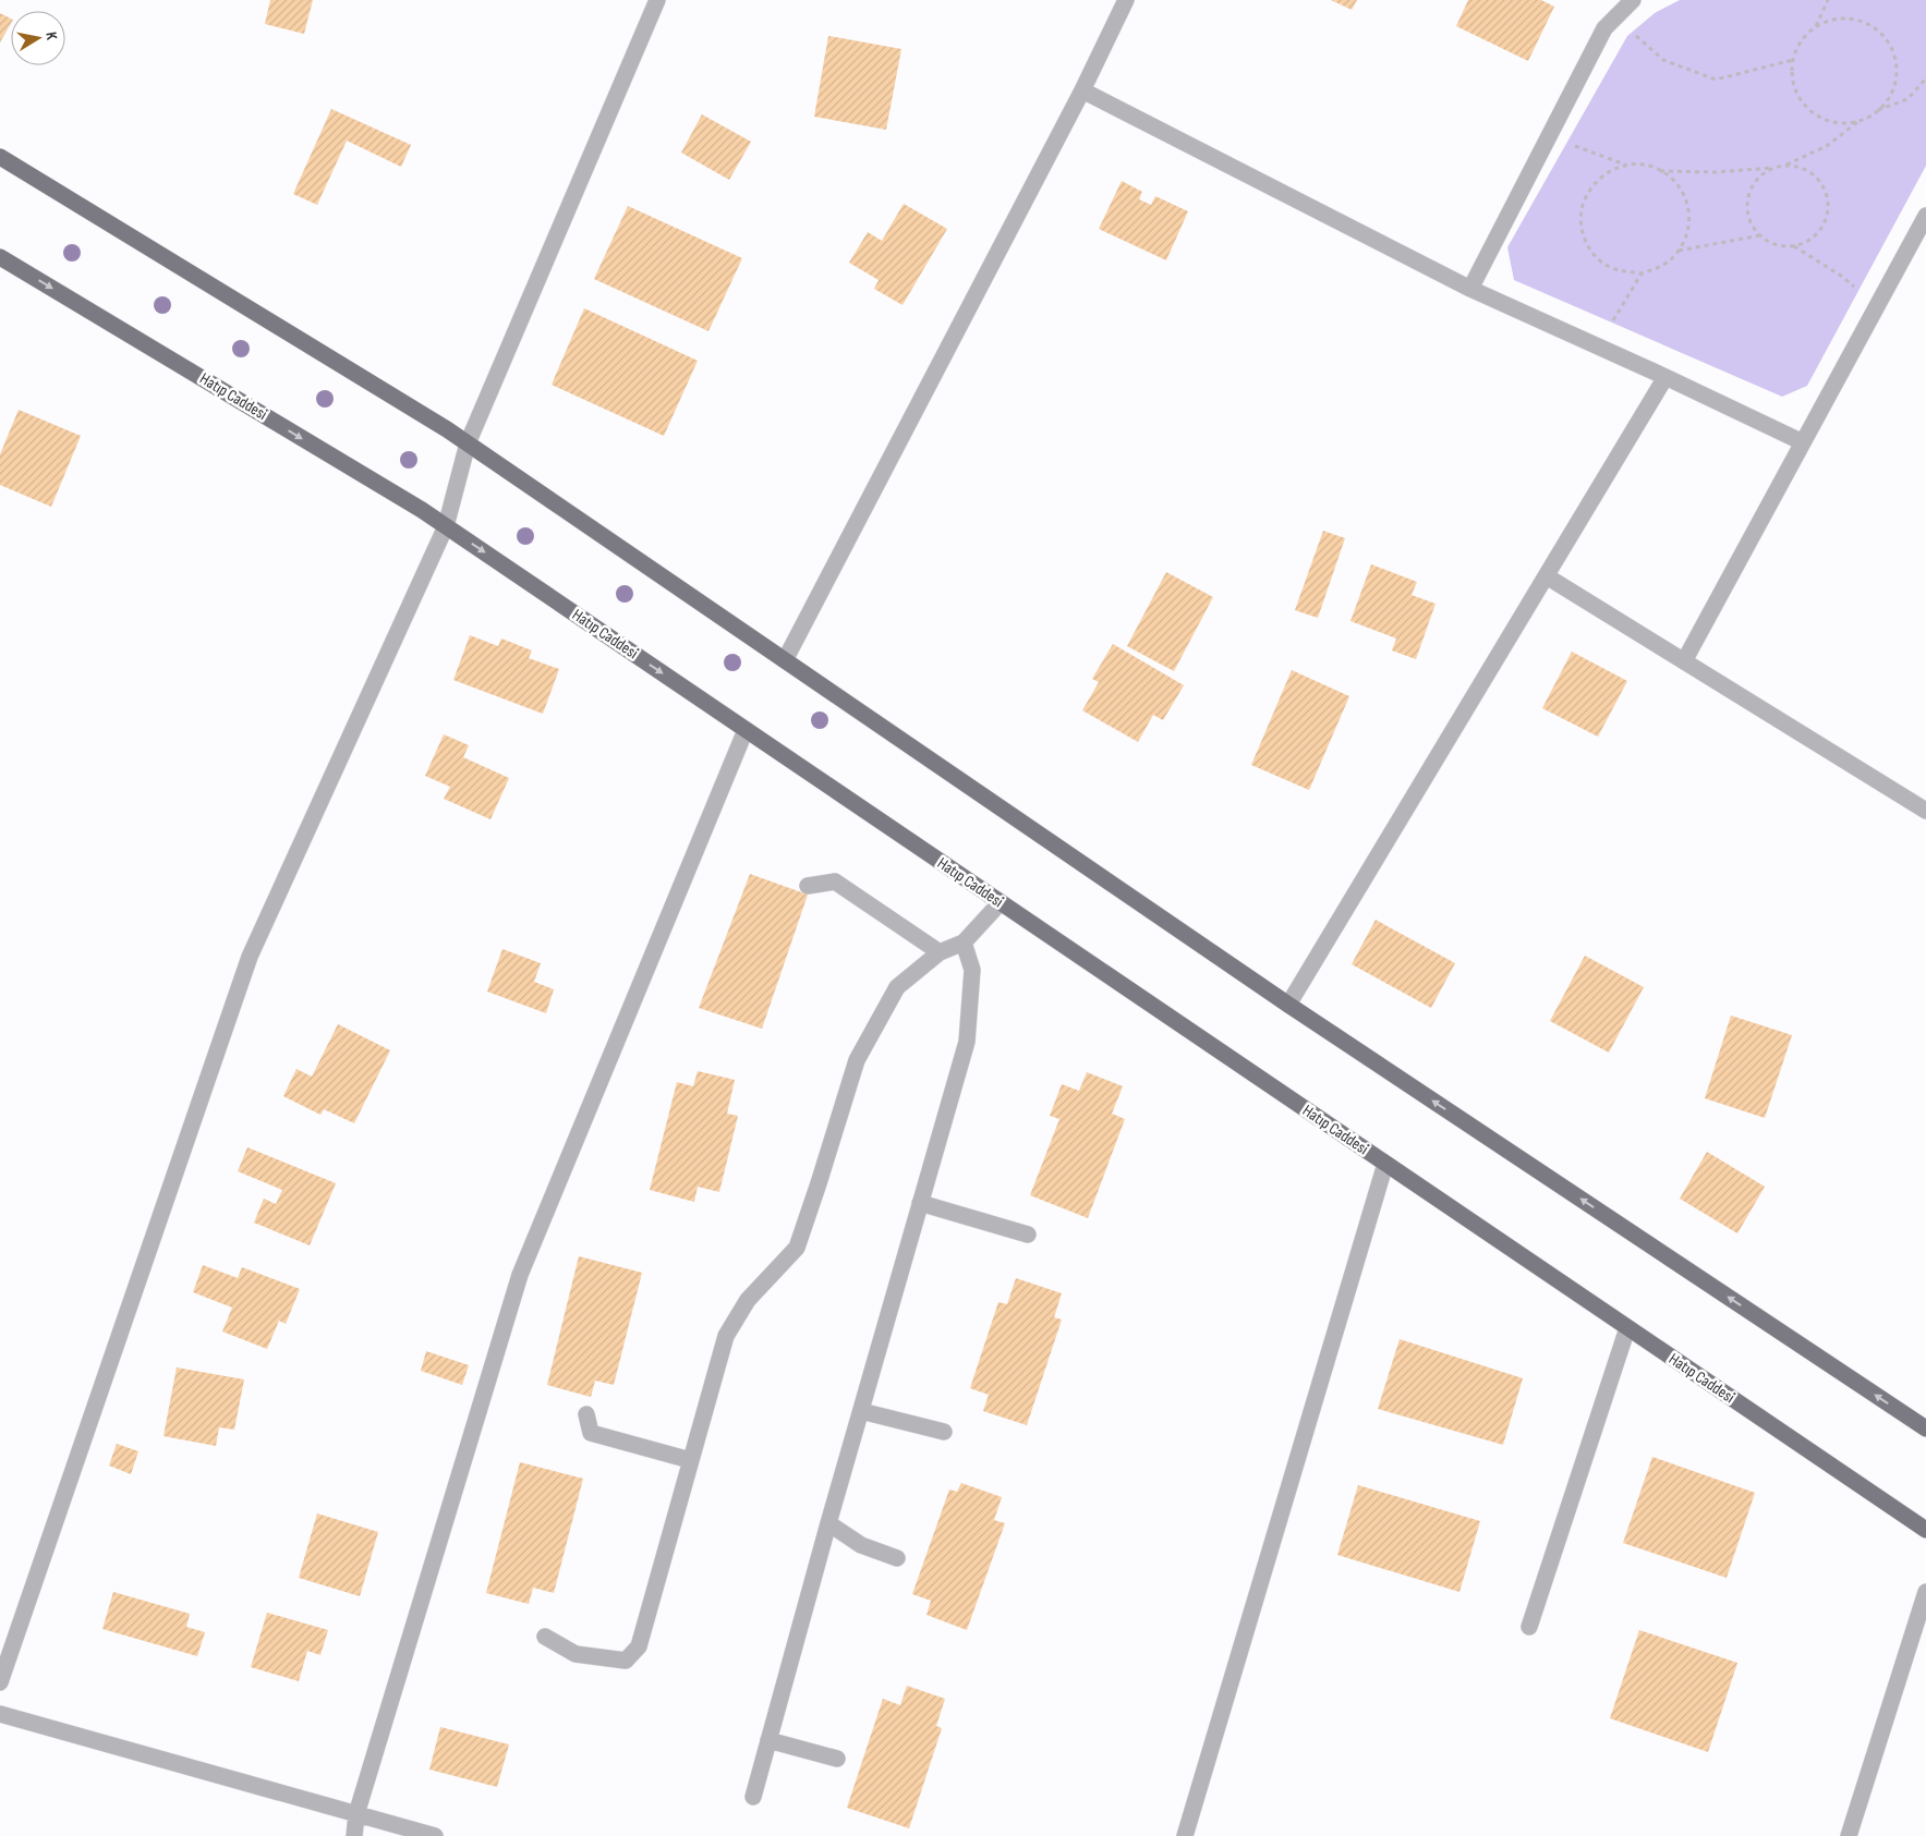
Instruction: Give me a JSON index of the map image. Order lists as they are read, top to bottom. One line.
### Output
{"streets":{"main road":["Hatıp Caddesi"]},"north":"right"}
